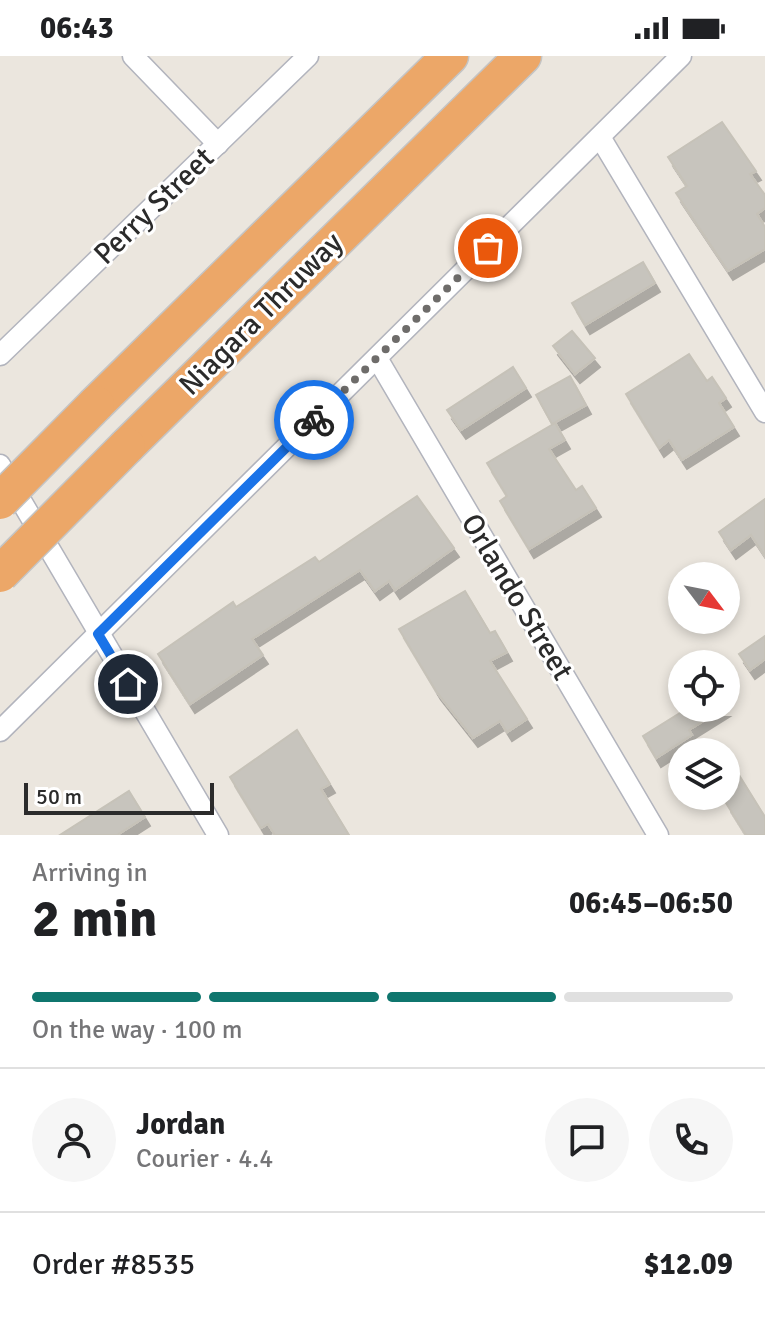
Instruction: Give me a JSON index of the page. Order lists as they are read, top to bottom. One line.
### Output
{"streets":{"highway":["Niagara Thruway"],"street":["Perry Street","Orlando Street"]},"scale_bar":"50 m","north":"bottom right","page":{"status":"06:43","scale":"50 m","heading":["2 min","Arriving in","06:45–06:50"],"panel":["Jordan","Courier · 4.4","Order #8535","$12.09"],"bar":"On the way · 100 m"}}
